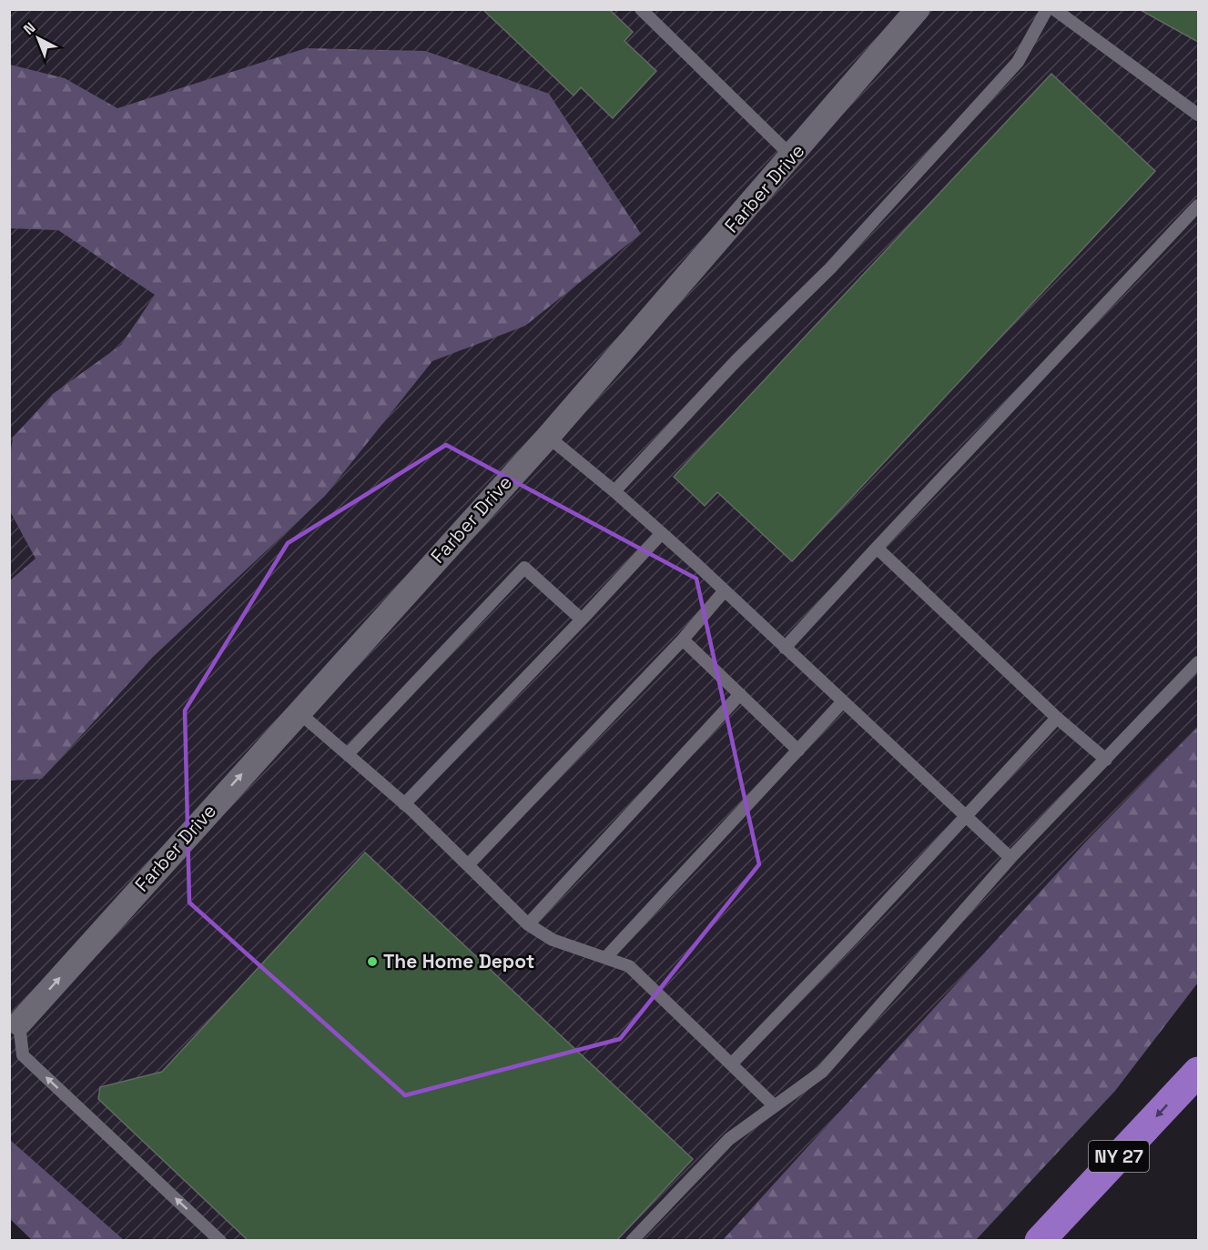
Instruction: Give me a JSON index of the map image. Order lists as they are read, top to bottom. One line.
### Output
{"streets":{"highway":["NY 27"],"street":["Farber Drive"]},"places":["The Home Depot"],"north":"top left"}
